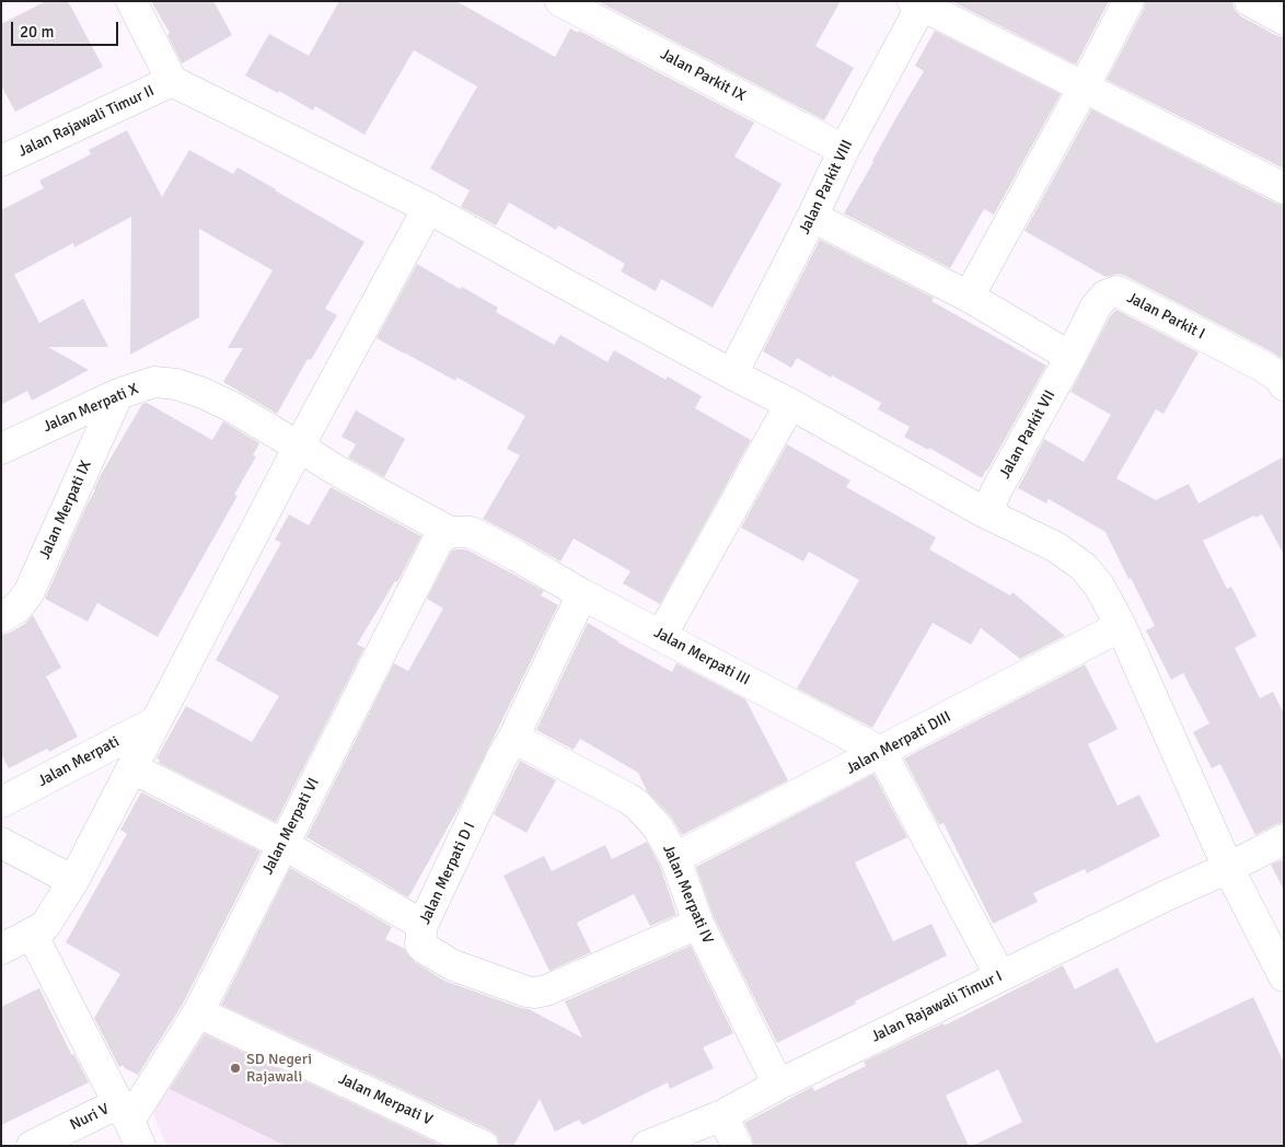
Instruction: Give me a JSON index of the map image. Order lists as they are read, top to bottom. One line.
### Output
{"streets":{"street":["Jalan Parkit IX","Jalan Rajawali Timur II","Jalan Parkit VIII","Jalan Parkit I","Jalan Merpati X","Jalan Parkit VII","Jalan Merpati IX","Jalan Merpati III","Jalan Merpati DIII","Jalan Merpati","Jalan Merpati VI","Jalan Merpati D I","Jalan Merpati IV","Jalan Rajawali Timur I","Jalan Merpati V","Nuri V"]},"crossings":[["Jalan Parkit IX","Jalan Parkit VIII"],["Jalan Parkit I","Jalan Parkit VII"],["Jalan Merpati X","Jalan Merpati IX"],["Jalan Merpati X","Jalan Merpati III"],["Jalan Merpati III","Jalan Merpati DIII"],["Jalan Merpati III","Jalan Merpati VI"],["Jalan Merpati III","Jalan Merpati D I"],["Jalan Merpati DIII","Jalan Merpati IV"],["Jalan Merpati VI","Jalan Merpati V"],["Jalan Merpati VI","Nuri V"],["Jalan Merpati D I","Jalan Merpati IV"],["Jalan Merpati IV","Jalan Rajawali Timur I"]],"places":["SD Negeri Rajawali"],"scale_bar":"20 m"}
